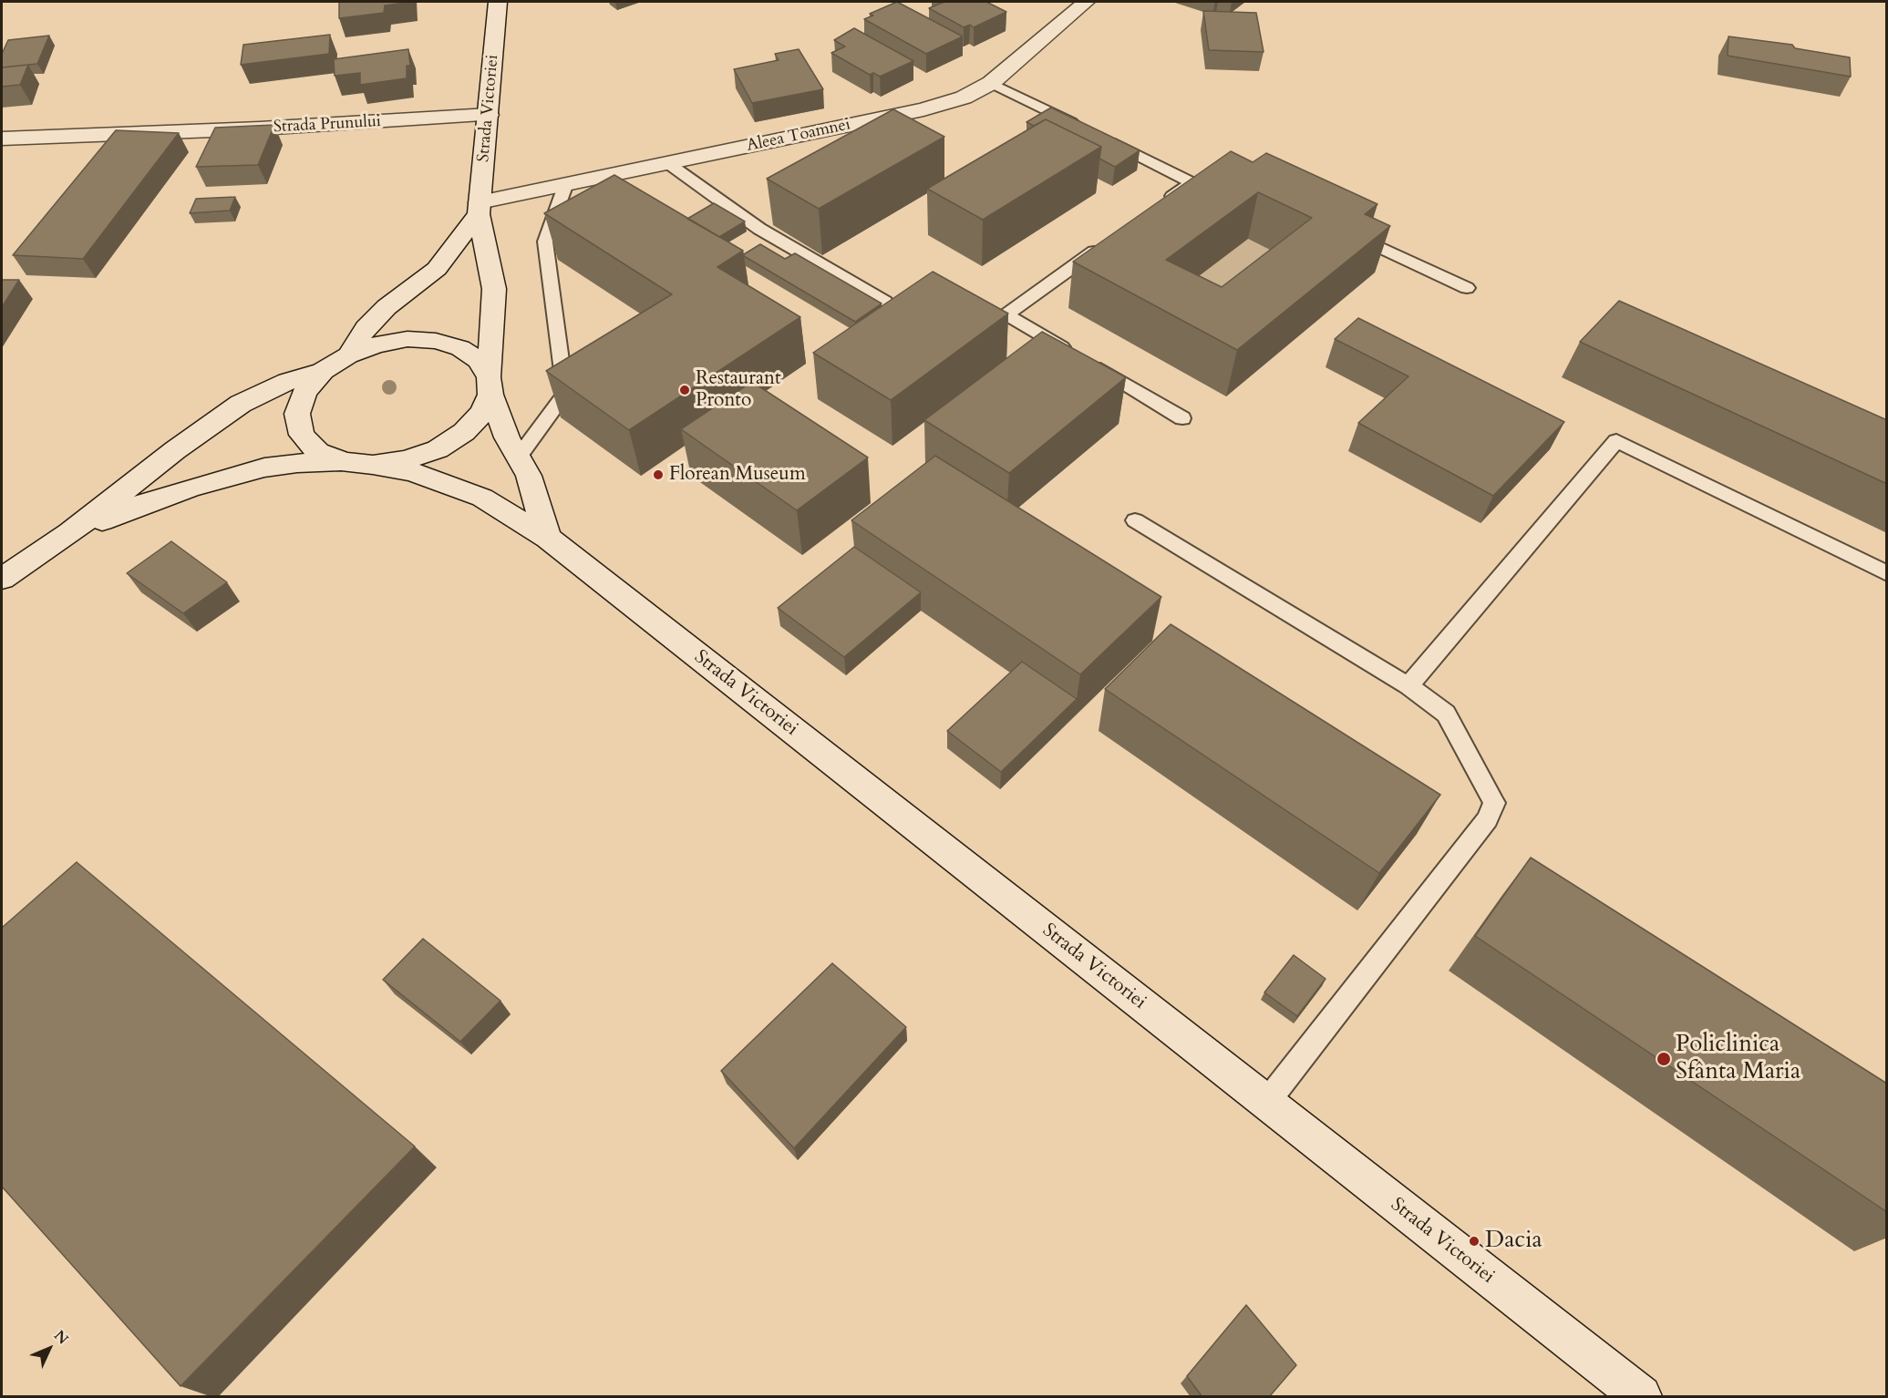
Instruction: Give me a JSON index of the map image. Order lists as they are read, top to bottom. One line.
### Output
{"streets":{"street":["Strada Victoriei","Strada Prunului","Aleea Toamnei"]},"crossings":[["Strada Victoriei","Strada Prunului"],["Strada Victoriei","Aleea Toamnei"]],"places":["Restaurant Pronto","Florean Museum","Policlinica Sfânta Maria","Dacia"],"north":"top right"}
